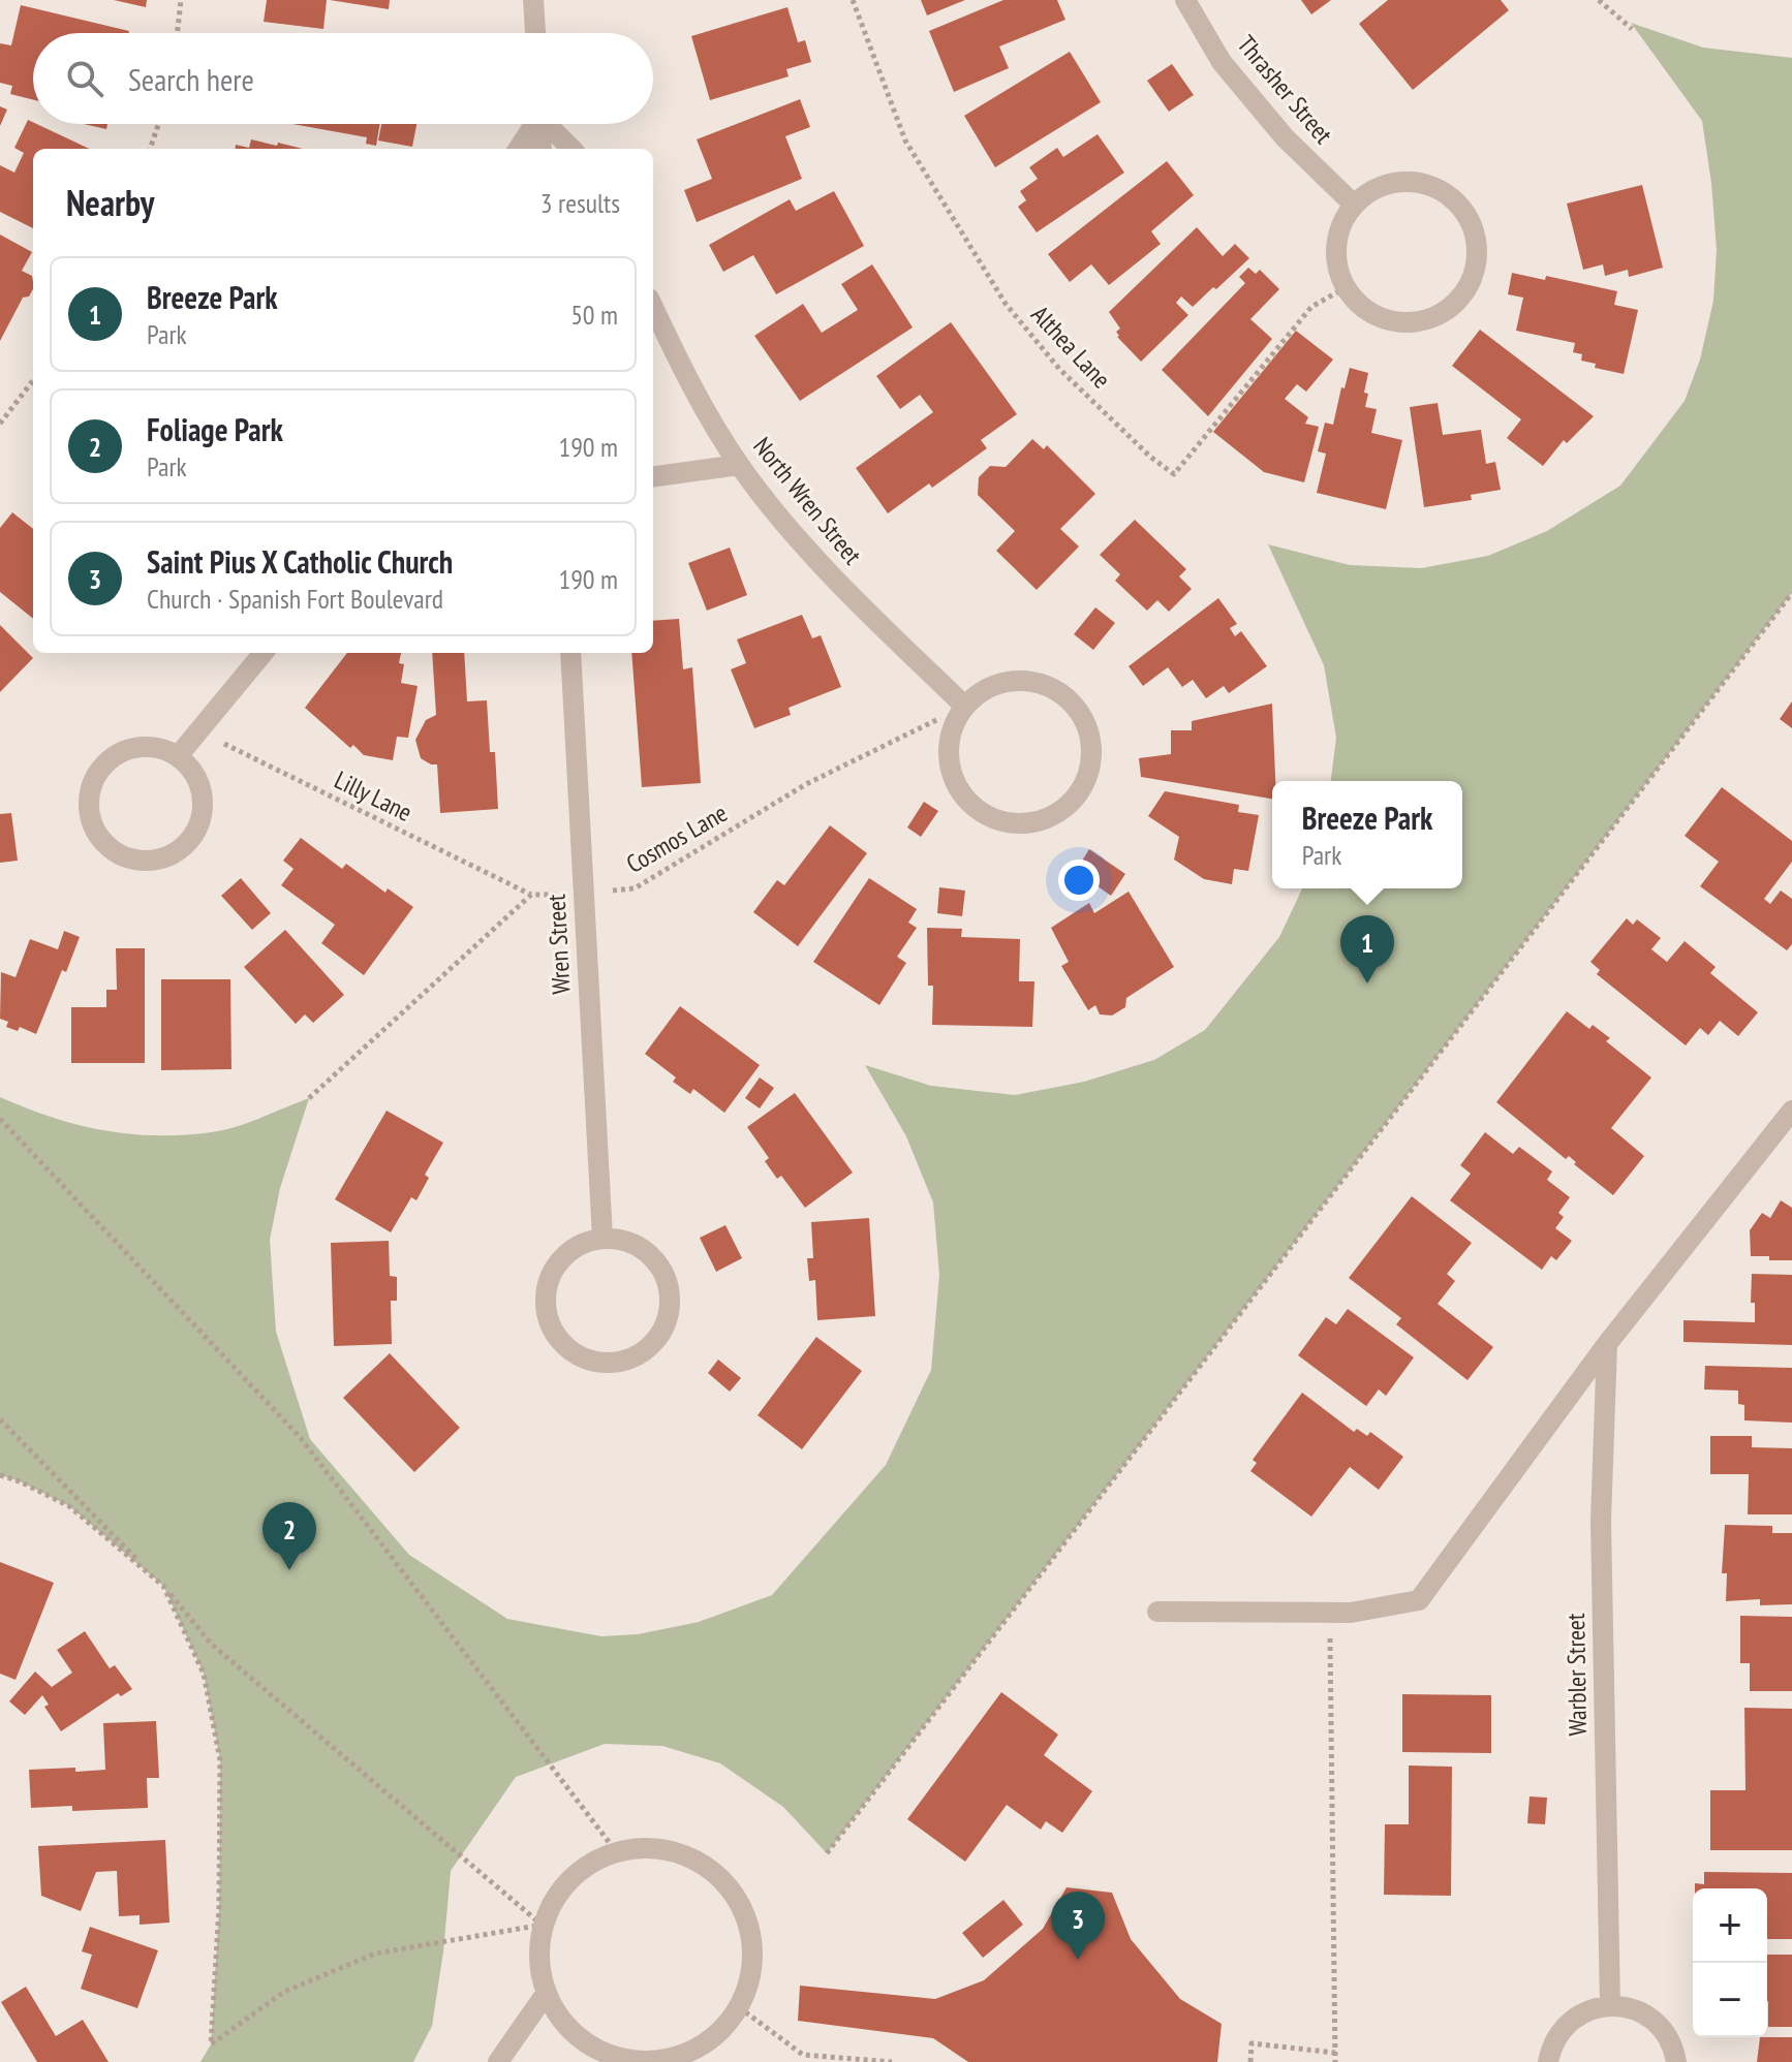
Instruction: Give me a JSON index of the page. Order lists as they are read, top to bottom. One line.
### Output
{"streets":{"street":["Thrasher Street","North Wren Street","Wren Street","Warbler Street"],"path":["Althea Lane","Lilly Lane","Cosmos Lane"]},"crossings":[["Thrasher Street","Althea Lane"],["North Wren Street","Cosmos Lane"],["Lilly Lane","Cosmos Lane"],["Cosmos Lane","Wren Street"]],"page":{"search":"Search here","heading":["Nearby","3 results"],"list":[{"mark":"1","name":"Breeze Park","note":"Park","value":"50 m"},{"mark":"2","name":"Foliage Park","note":"Park","value":"190 m"},{"mark":"3","name":"Saint Pius X Catholic Church","note":"Church · Spanish Fort Boulevard","value":"190 m"}],"popup":["Breeze Park","Park"],"pins":["1","2","3"],"map_buttons":["+","−"]}}
